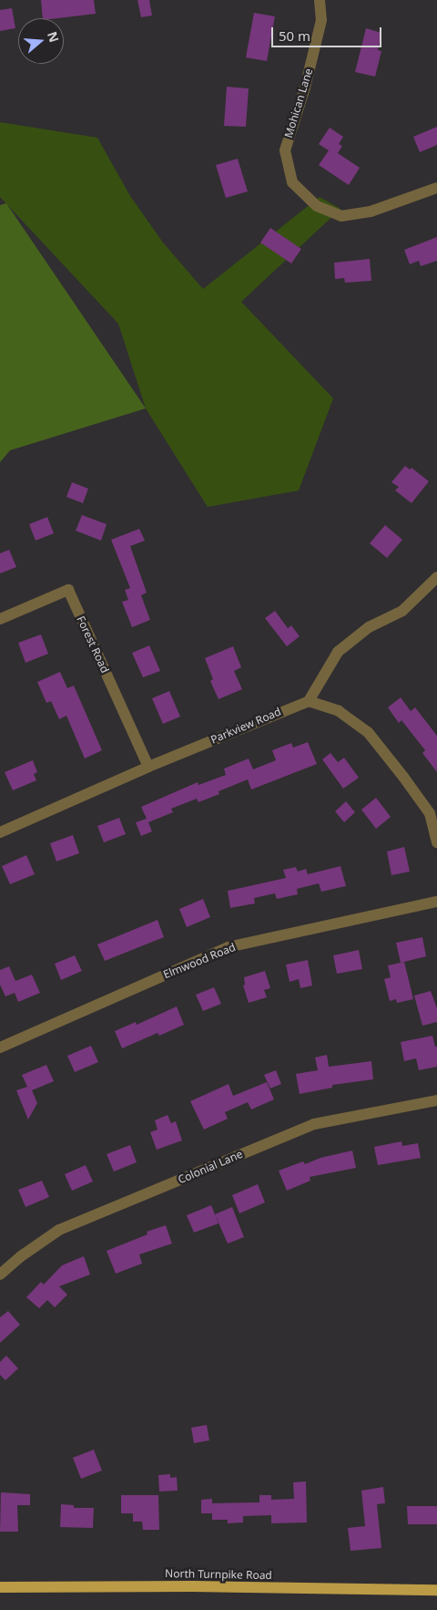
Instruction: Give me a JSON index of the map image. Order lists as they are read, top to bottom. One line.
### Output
{"streets":{"main road":["North Turnpike Road"],"street":["Mohican Lane","Forest Road","Parkview Road","Elmwood Road","Colonial Lane"]},"crossings":[["Forest Road","Parkview Road"]],"scale_bar":"50 m","north":"right"}
